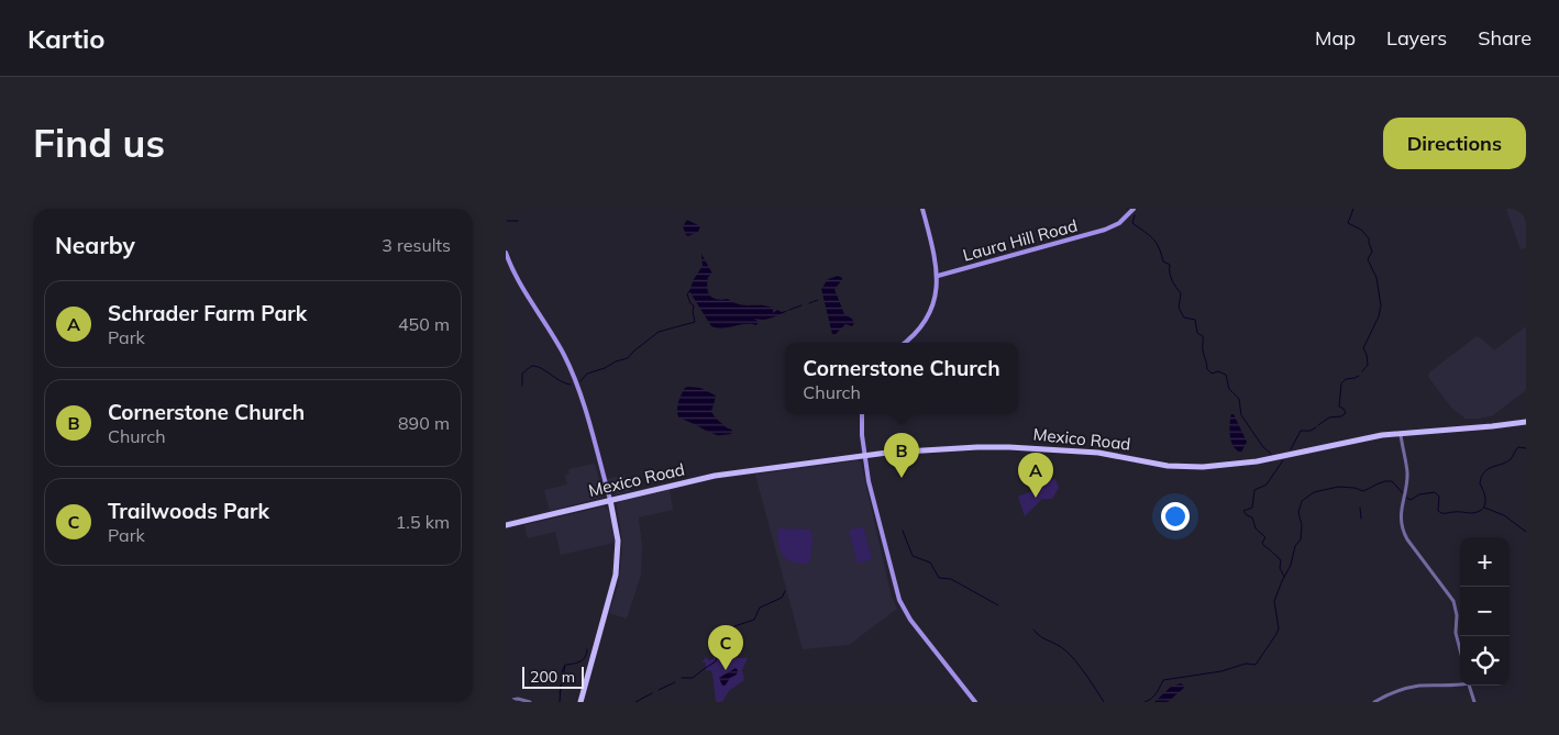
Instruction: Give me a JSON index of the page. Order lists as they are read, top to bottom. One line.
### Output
{"streets":{"main road":["Laura Hill Road","Mexico Road"]},"scale_bar":"200 m","page":{"header":"Kartio","nav":["Map","Layers","Share"],"buttons":"Directions","title":"Find us","heading":["Nearby","3 results"],"list":[{"mark":"A","name":"Schrader Farm Park","note":"Park","value":"450 m"},{"mark":"B","name":"Cornerstone Church","note":"Church","value":"890 m"},{"mark":"C","name":"Trailwoods Park","note":"Park","value":"1.5 km"}],"popup":["Cornerstone Church","Church"],"pins":["B","A","C"],"map_buttons":["+","−"],"scale":"200 m"}}
